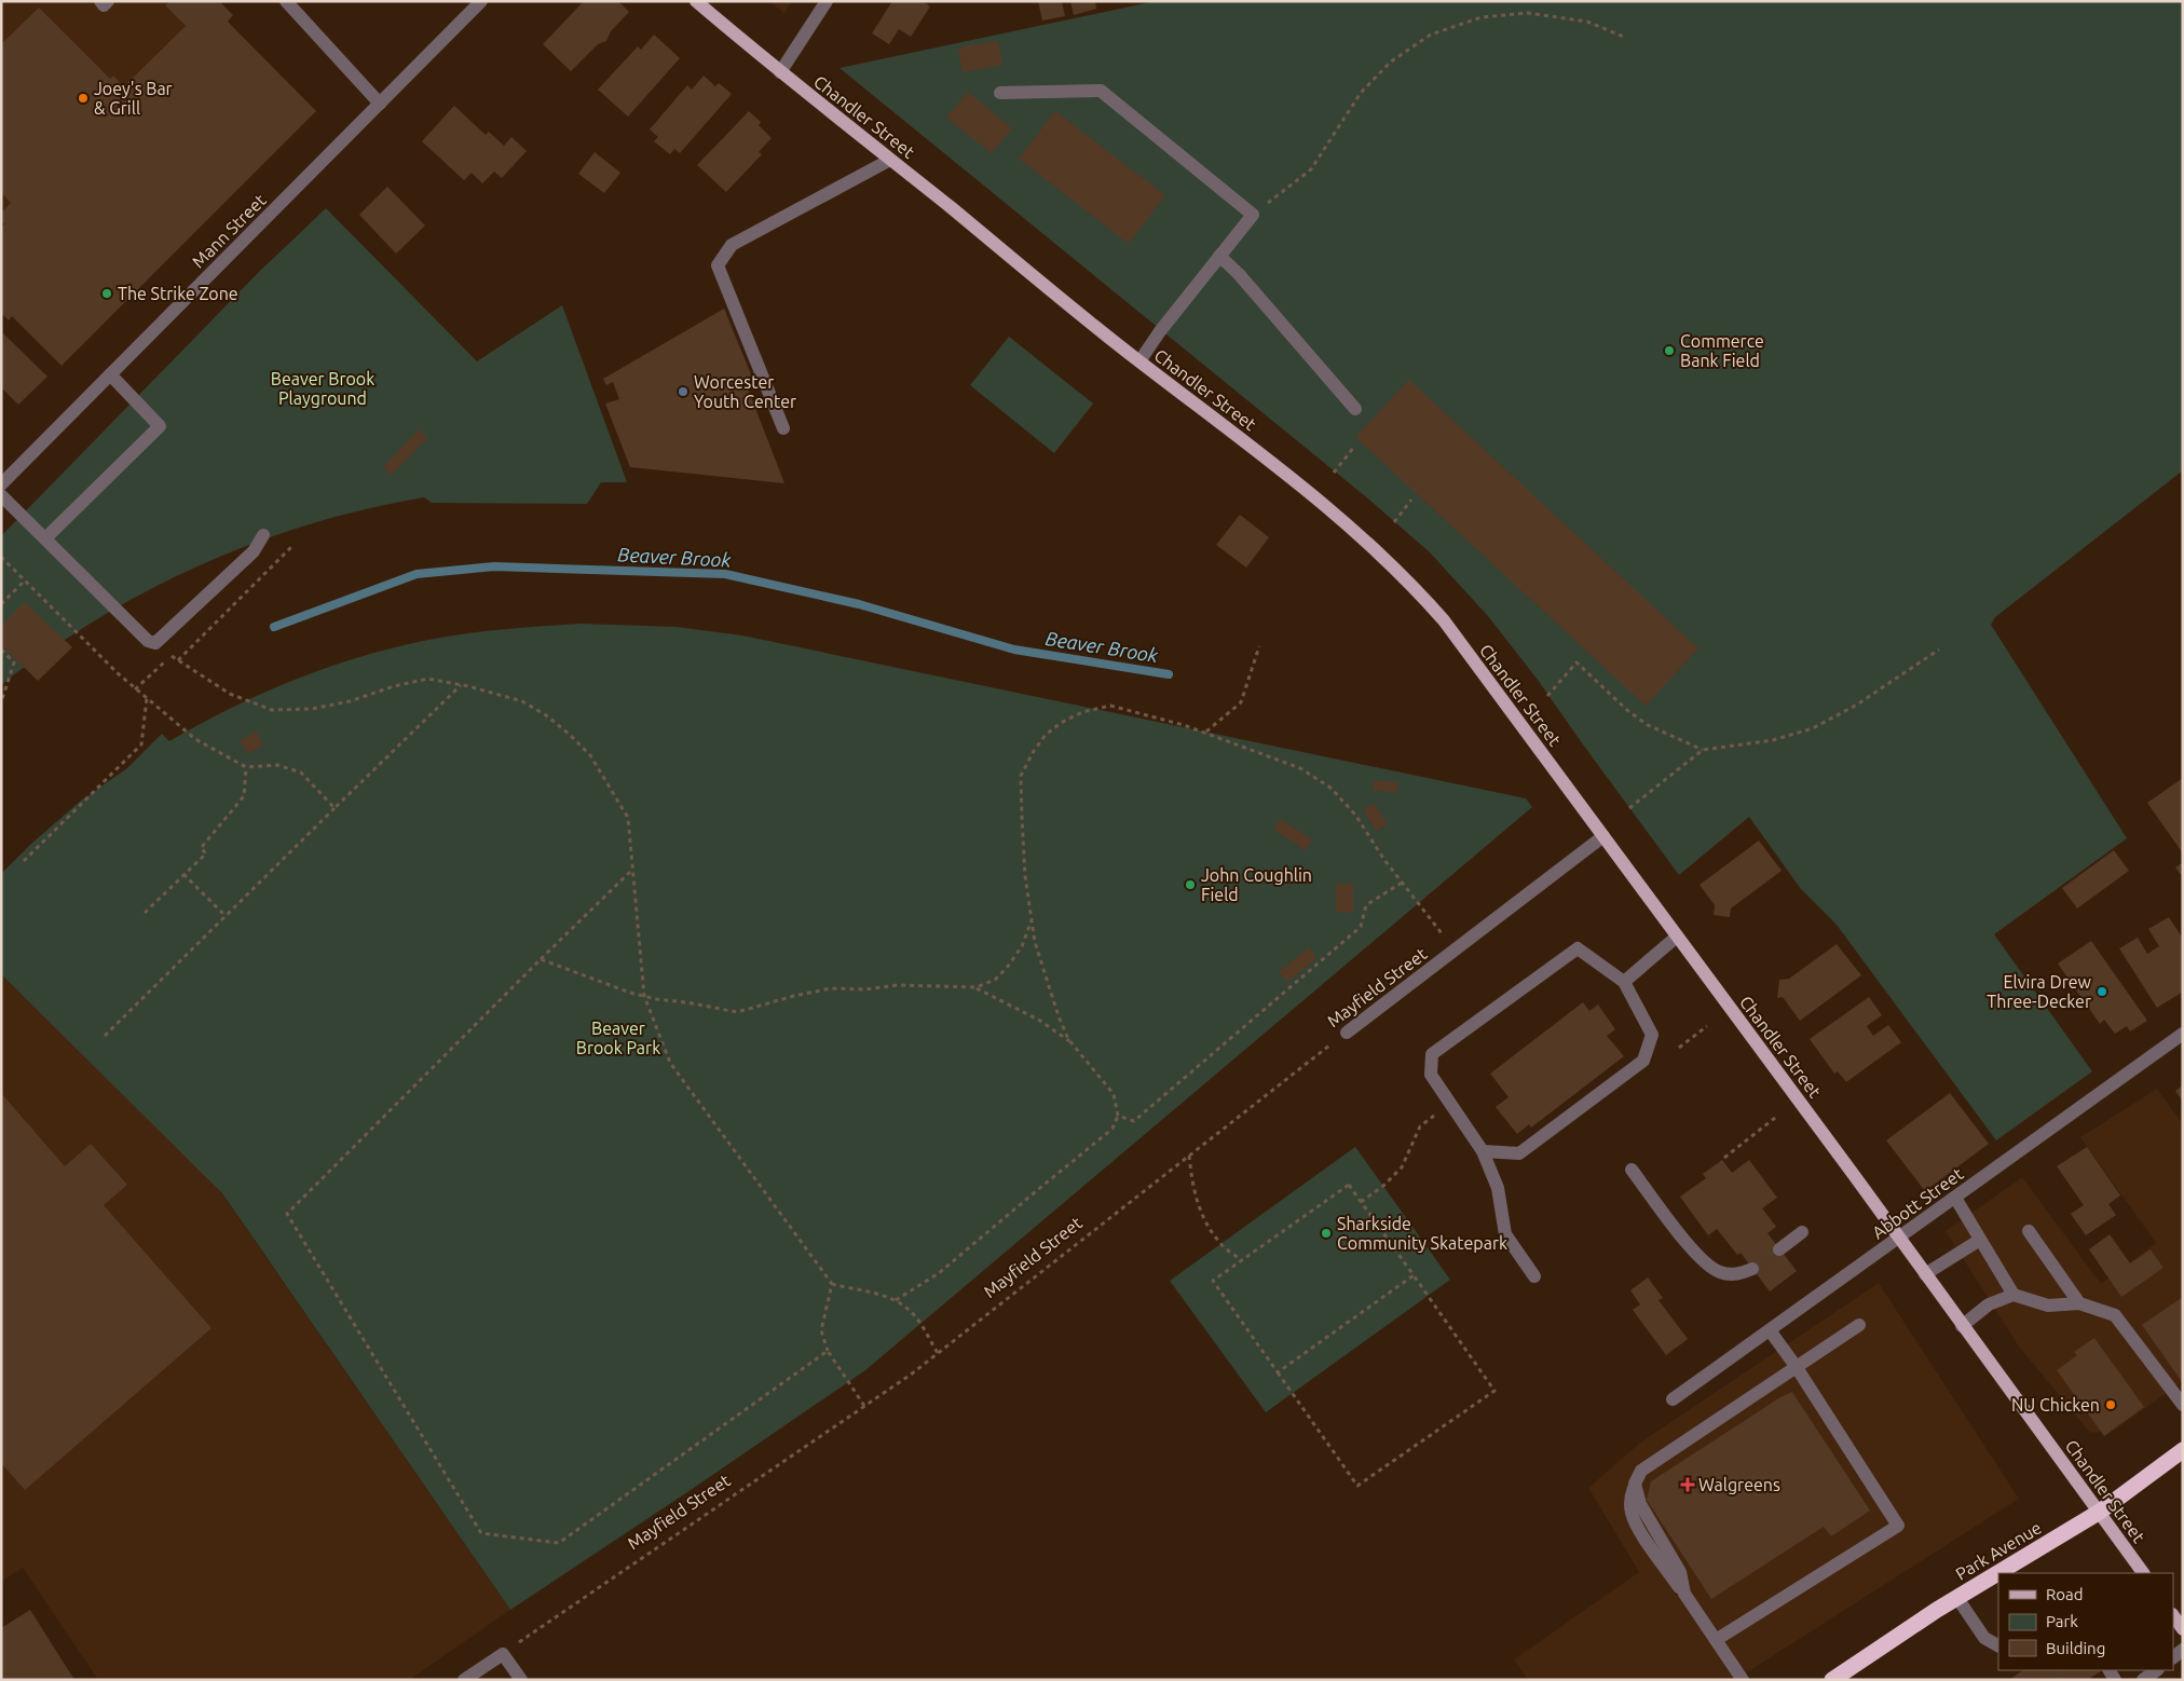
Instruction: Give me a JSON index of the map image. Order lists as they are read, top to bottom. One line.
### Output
{"streets":{"highway":["Park Avenue"],"main road":["Chandler Street"],"street":["Mann Street","Mayfield Street","Abbott Street"]},"crossings":[["Chandler Street","Mayfield Street"],["Chandler Street","Abbott Street"],["Chandler Street","Park Avenue"]],"water":["Beaver Brook"],"parks":["Beaver Brook Playground","Beaver Brook Park"],"places":{"other":["Joey's Bar & Grill","The Strike Zone","Commerce Bank Field","Worcester Youth Center","John Coughlin Field","Elvira Drew Three-Decker","Sharkside Community Skatepark","NU Chicken"],"health":["Walgreens"]},"legend":["Road","Park","Building"]}
